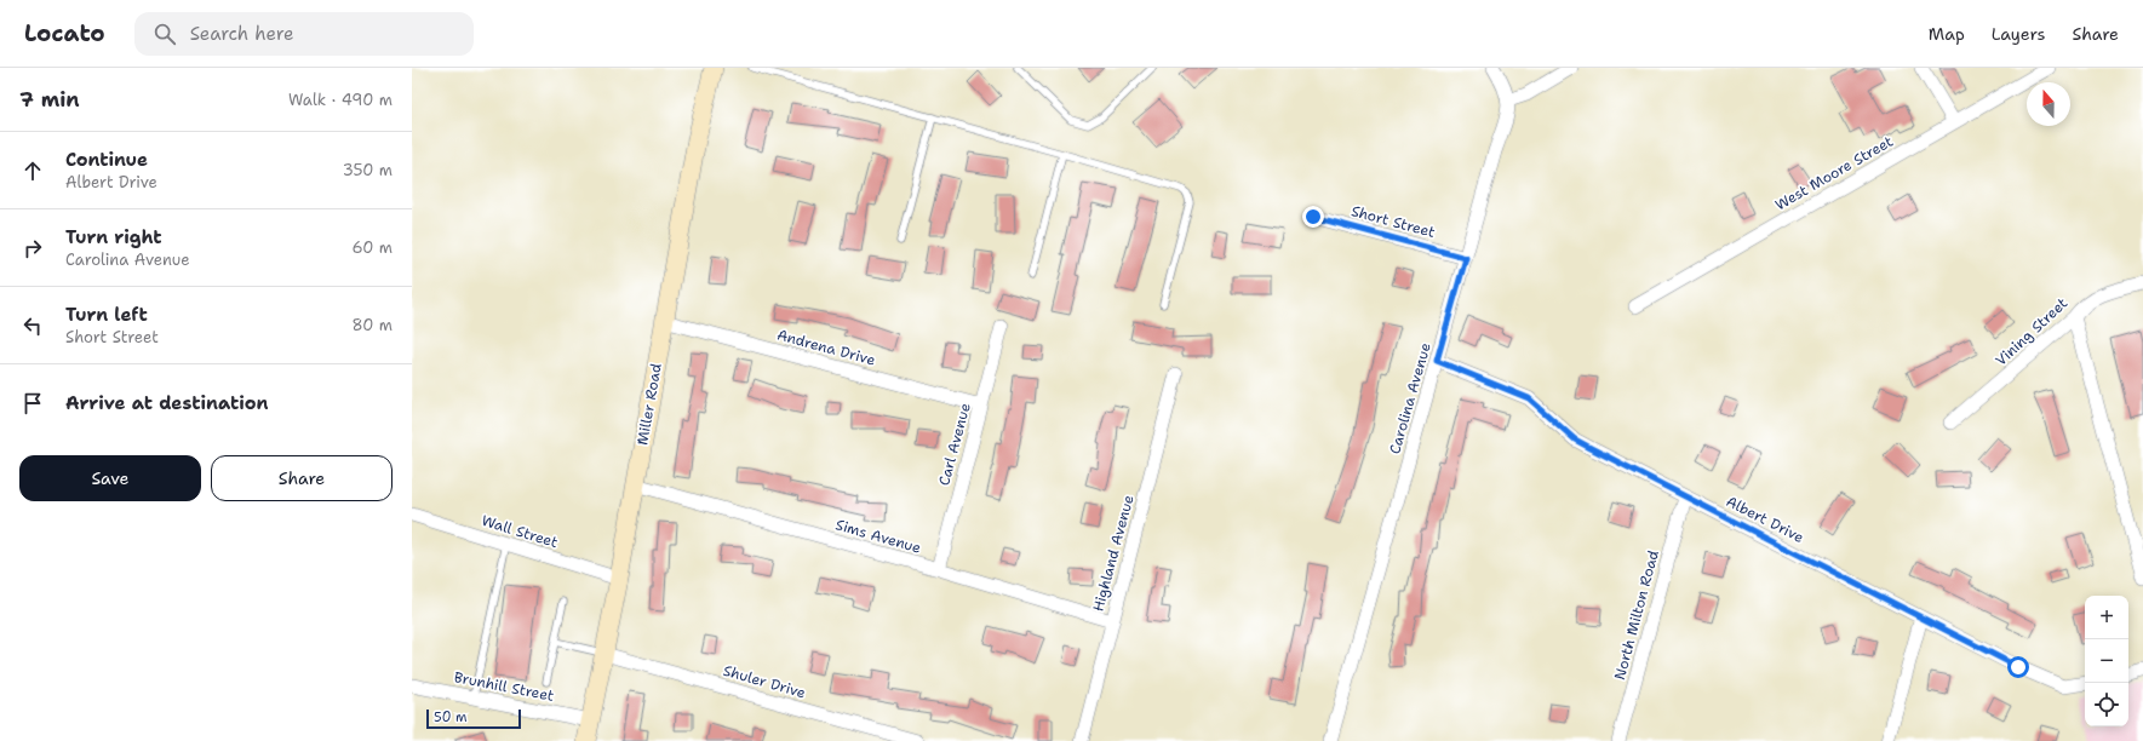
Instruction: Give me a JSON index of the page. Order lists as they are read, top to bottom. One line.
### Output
{"streets":{"main road":["Miller Road"],"street":["West Moore Street","Short Street","Vining Street","Andrena Drive","Carolina Avenue","Carl Avenue","Albert Drive","Wall Street","Sims Avenue","Highland Avenue","North Milton Road","Shuler Drive","Brunhill Street"]},"crossings":[["Short Street","Carolina Avenue"],["Andrena Drive","Miller Road"],["Andrena Drive","Carl Avenue"],["Carolina Avenue","Albert Drive"],["Miller Road","Wall Street"],["Miller Road","Sims Avenue"],["Miller Road","Shuler Drive"],["Miller Road","Brunhill Street"],["Carl Avenue","Sims Avenue"],["Albert Drive","North Milton Road"],["Sims Avenue","Highland Avenue"]],"scale_bar":"50 m","north":"top","page":{"header":"Locato","search":"Search here","nav":["Map","Layers","Share"],"heading":["7 min","Walk · 490 m"],"list":[["Continue","Albert Drive","350 m"],["Turn right","Carolina Avenue","60 m"],["Turn left","Short Street","80 m"],"Arrive at destination"],"buttons":["Save","Share"],"map_buttons":["+","−"],"scale":"50 m"}}
